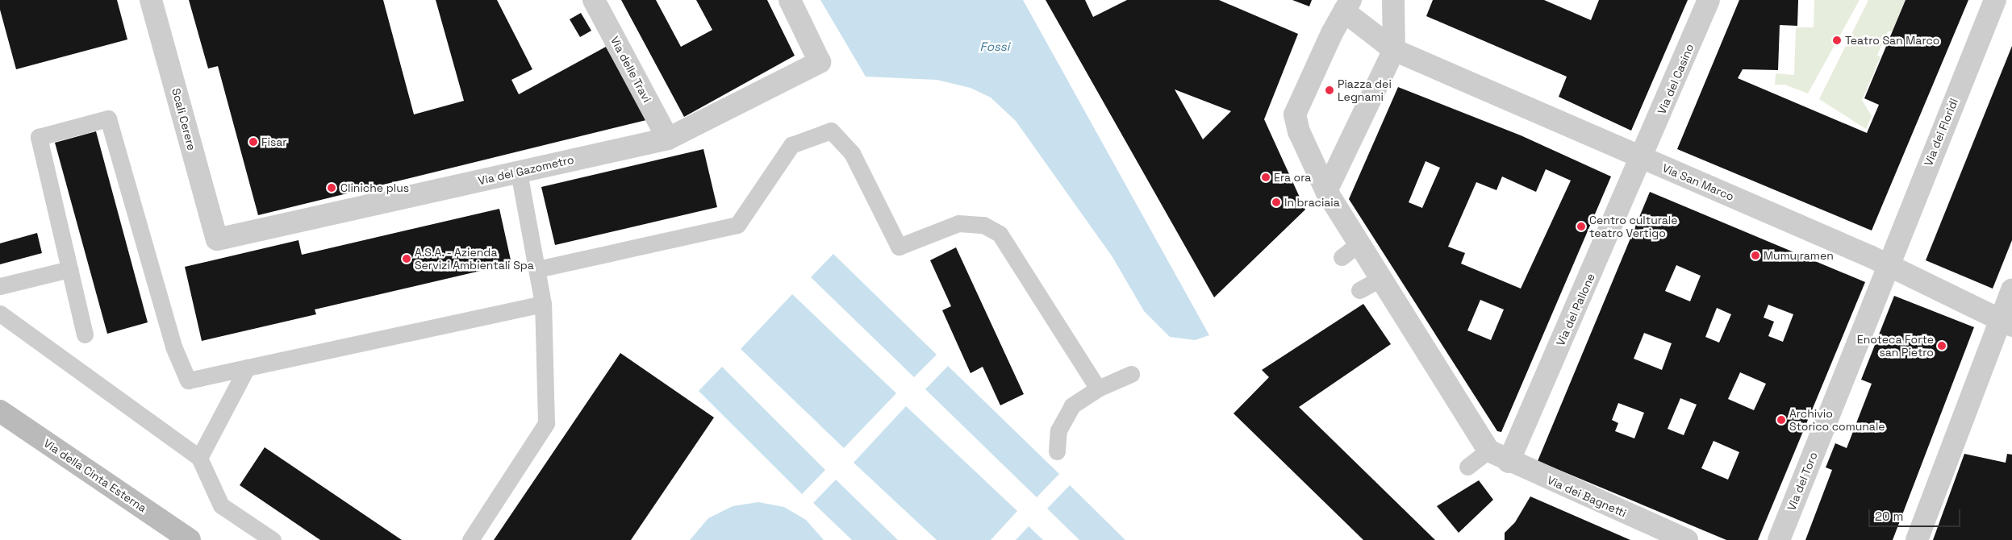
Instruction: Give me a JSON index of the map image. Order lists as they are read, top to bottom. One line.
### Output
{"streets":{"main road":["Via della Cinta Esterna"],"street":["Via delle Travi","Via del Casino","Scali Cerere","Via dei Floridi","Via del Gazometro","Via San Marco","Via del Pallone","Via del Toro","Via dei Bagnetti"]},"crossings":[["Via delle Travi","Via del Gazometro"],["Via del Casino","Via San Marco"],["Via del Casino","Via del Pallone"],["Scali Cerere","Via del Gazometro"],["Via dei Floridi","Via San Marco"],["Via dei Floridi","Via del Toro"],["Via San Marco","Via del Pallone"],["Via San Marco","Via del Toro"],["Via del Pallone","Via dei Bagnetti"]],"water":["Fossi"],"places":["Teatro San Marco","Piazza dei Legnami","Fisar","Era ora","Cliniche plus","In braciaia","Centro culturale teatro Vertigo","Mumu ramen","A.S.A. - Azienda Servizi Ambientali Spa","Enoteca Forte san Pietro","Archivio Storico comunale"],"scale_bar":"20 m"}
